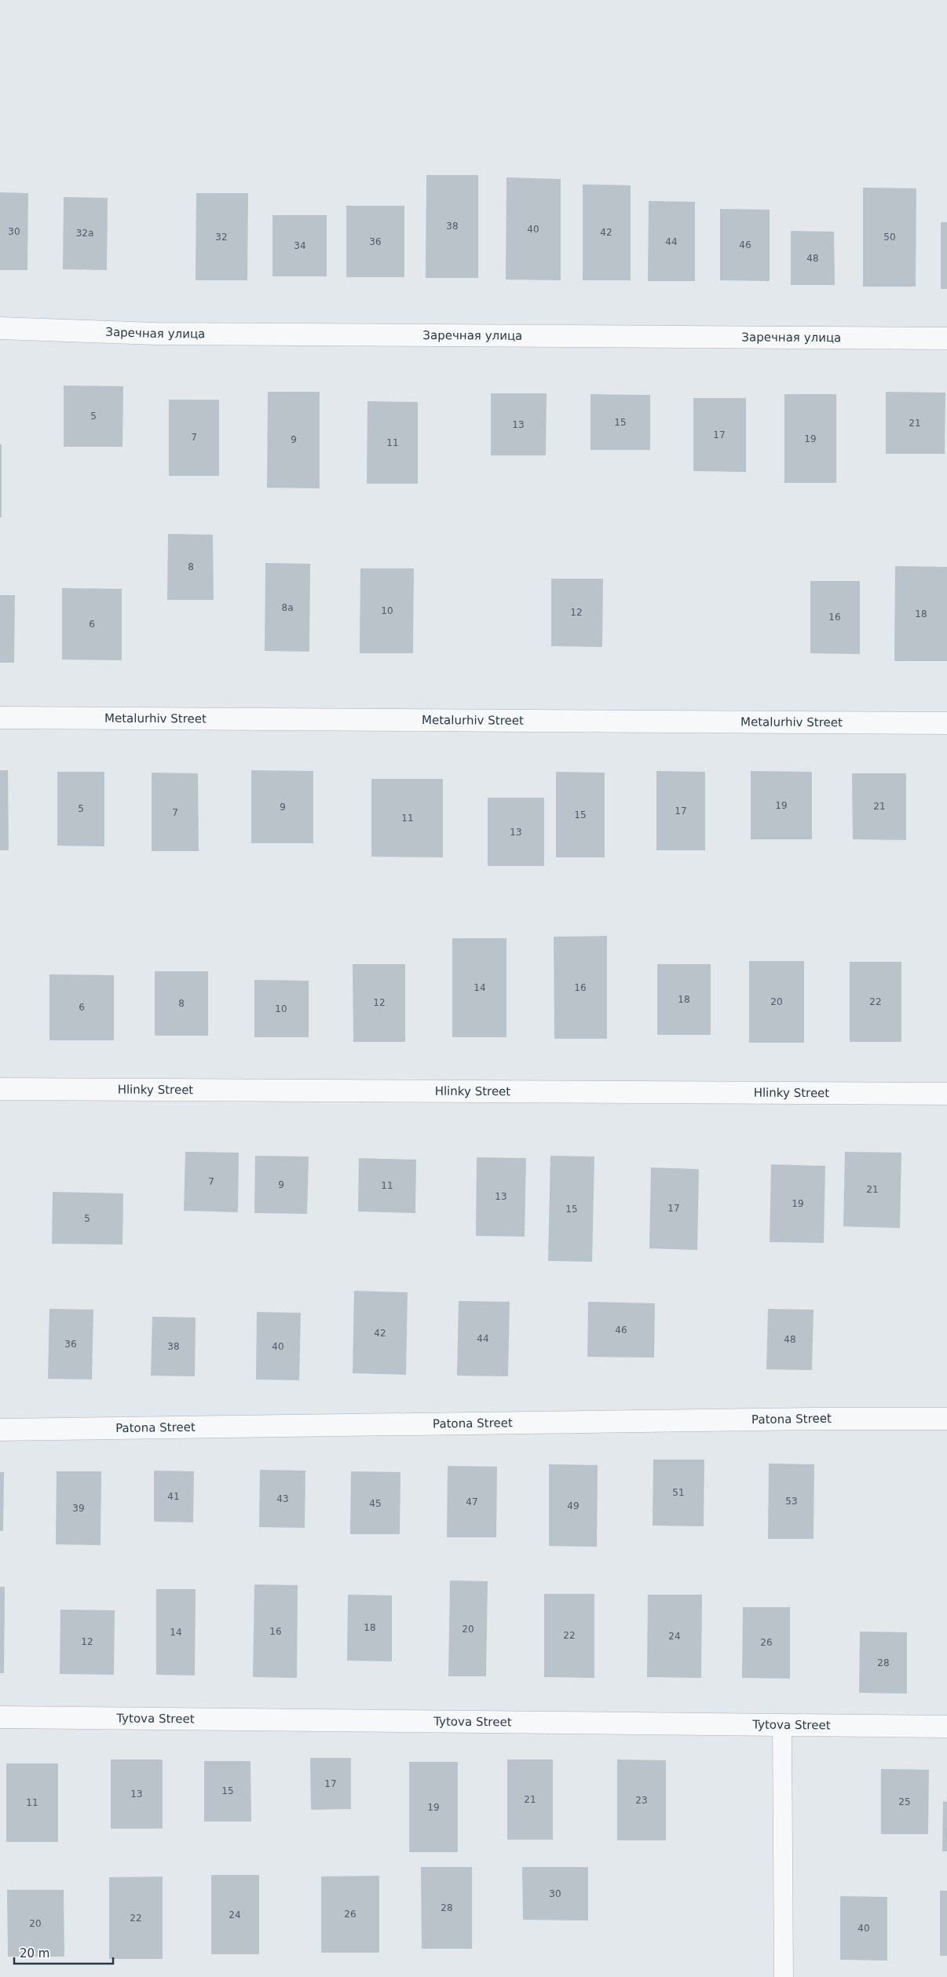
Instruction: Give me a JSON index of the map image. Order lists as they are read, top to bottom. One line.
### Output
{"streets":{"street":["Заречная улица","Metalurhiv Street","Hlinky Street","Patona Street","Tytova Street"]},"house_numbers":["38","40","30","42","32а","32","50","36","44","46","34","48","5","15","21","13","17","7","19","9","11","8","8а","10","12","18","16","6","19","21","9","5","17","7","15","11","13","14","16","18","20","22","12","8","6","10","7","9","11","21","13","19","17","15","5","46","42","44","48","36","38","40","51","41","43","53","47","45","49","39","18","20","16","14","22","24","12","26","28","17","15","13","21","23","25","11","19","30","28","26","24","22","20","40"],"scale_bar":"20 m"}
